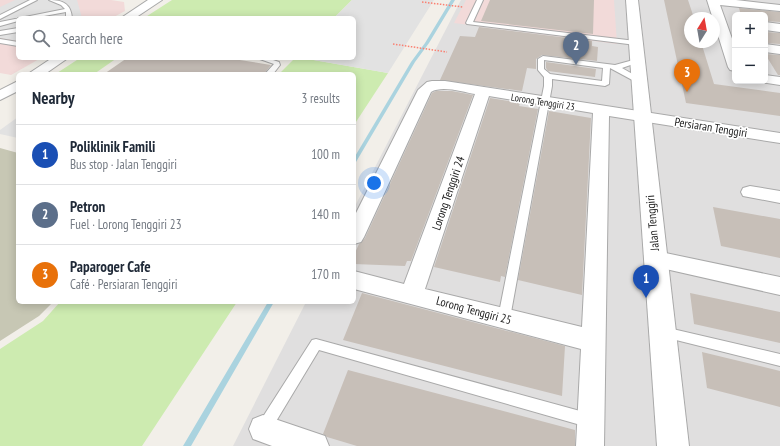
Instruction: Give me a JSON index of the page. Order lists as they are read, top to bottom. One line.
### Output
{"streets":{"street":["Lorong Tenggiri 23","Persiaran Tenggiri","Lorong Tenggiri 24","Jalan Tenggiri","Lorong Tenggiri 25"]},"crossings":[["Lorong Tenggiri 23","Persiaran Tenggiri"],["Lorong Tenggiri 23","Lorong Tenggiri 24"],["Lorong Tenggiri 23","Jalan Tenggiri"],["Persiaran Tenggiri","Jalan Tenggiri"],["Lorong Tenggiri 24","Lorong Tenggiri 25"]],"north":"top","page":{"map_buttons":["+","−"],"search":"Search here","pins":["2","3","1"],"heading":["Nearby","3 results"],"list":[{"mark":"1","name":"Poliklinik Famili","note":"Bus stop · Jalan Tenggiri","value":"100 m"},{"mark":"2","name":"Petron","note":"Fuel · Lorong Tenggiri 23","value":"140 m"},{"mark":"3","name":"Paparoger Cafe","note":"Café · Persiaran Tenggiri","value":"170 m"}]}}
